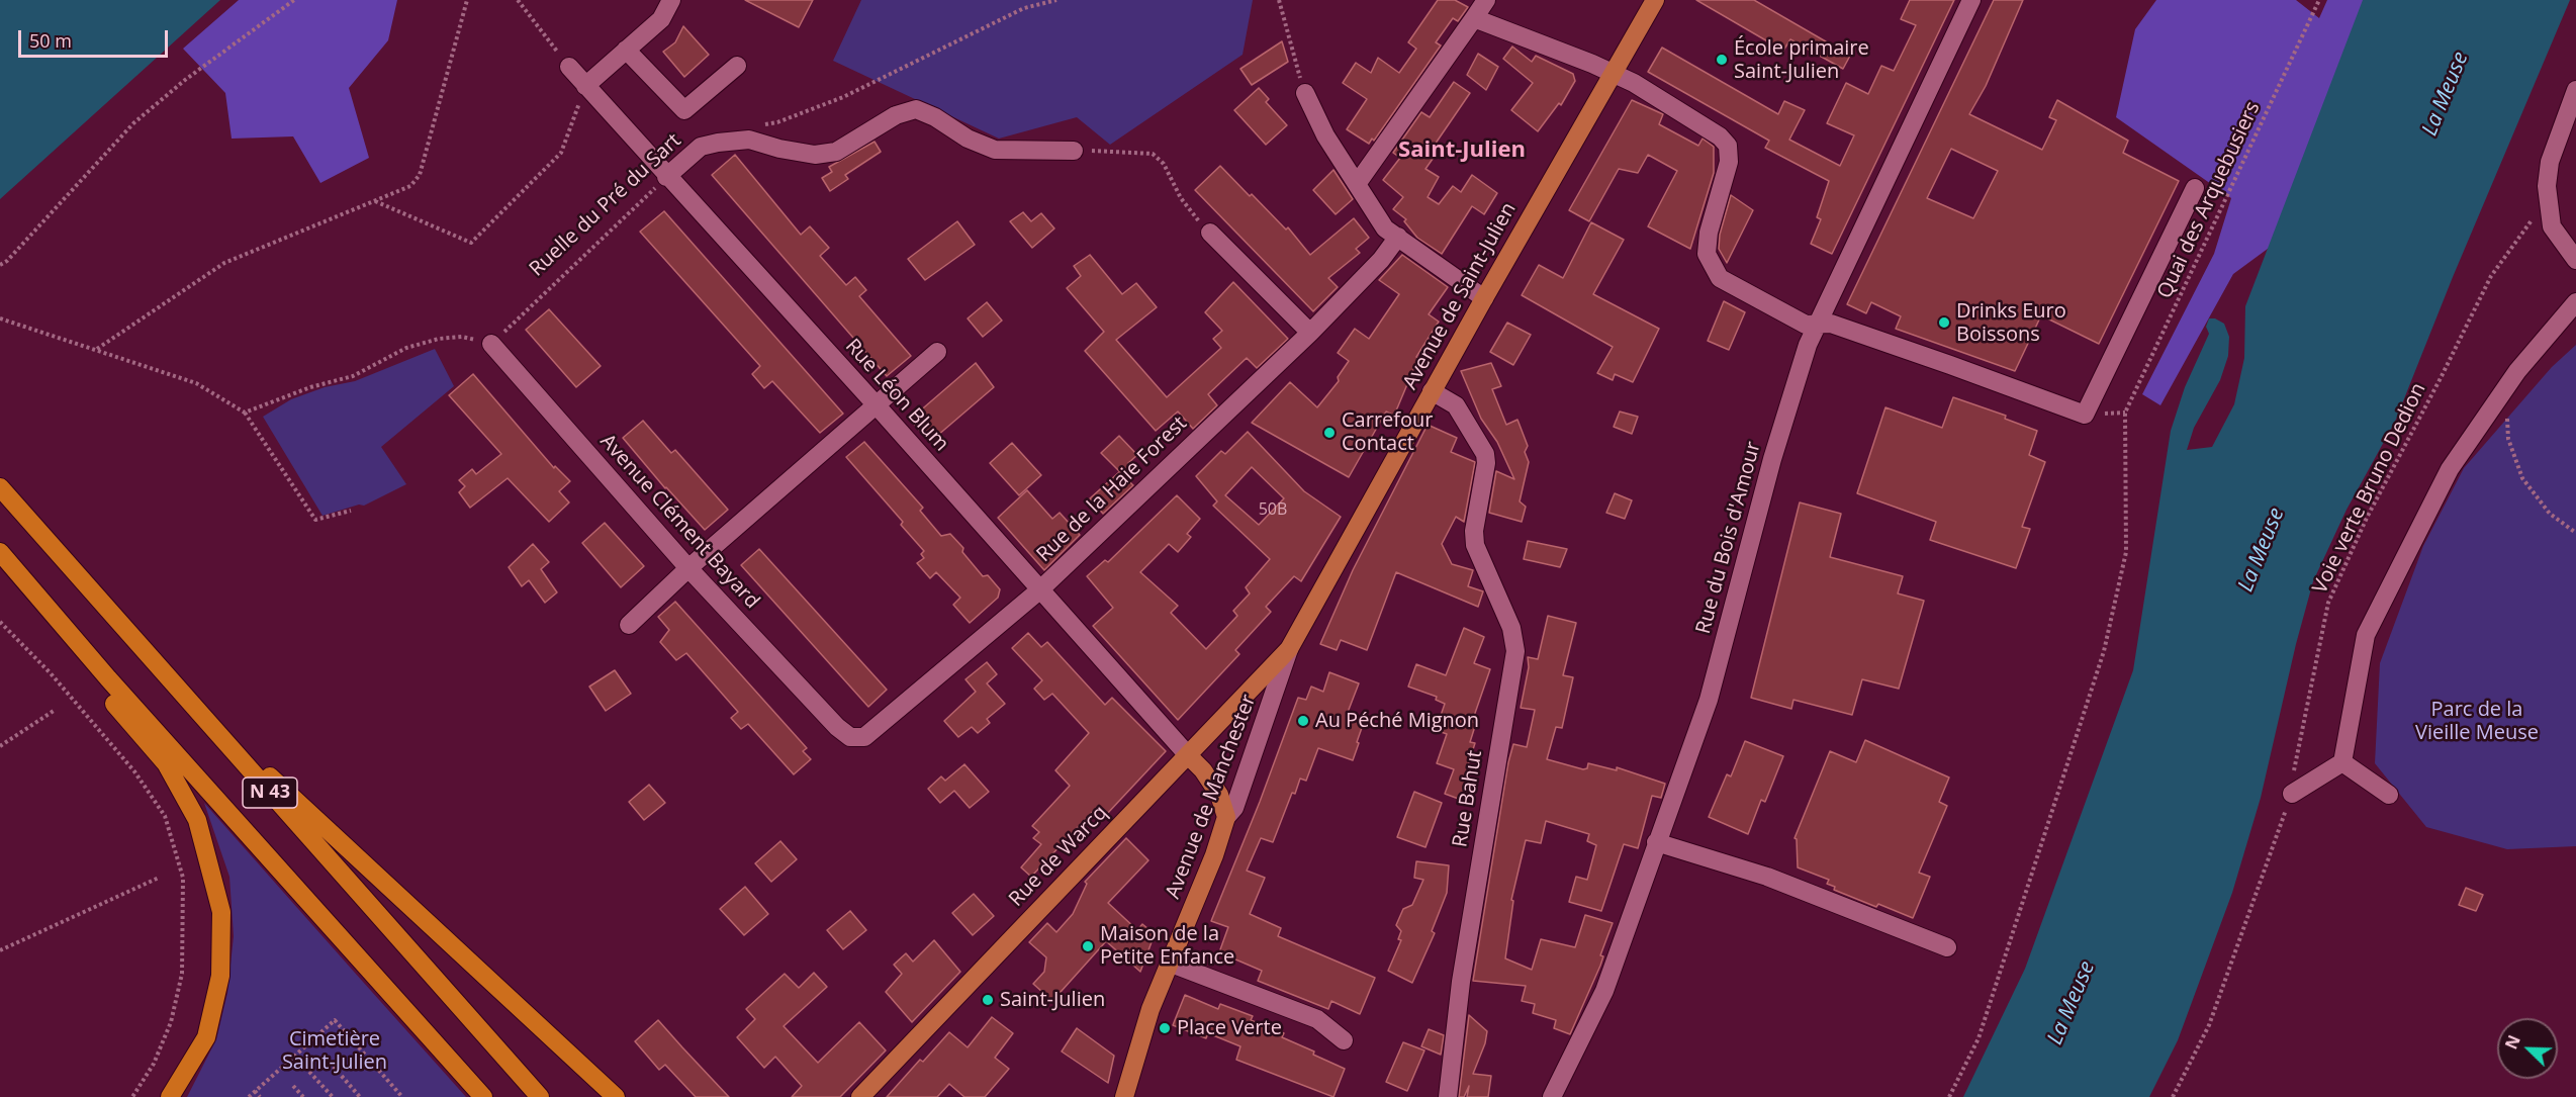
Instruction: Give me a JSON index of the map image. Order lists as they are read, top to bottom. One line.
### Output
{"streets":{"highway":["N 43"],"main road":["Avenue de Saint-Julien","Avenue de Manchester","Rue de Warcq"],"street":["Ruelle du Pré du Sart","Rue Léon Blum","Rue de la Haie Forest","Avenue Clément Bayard","Rue du Bois d'Amour","Rue Bahut"],"path":["Quai des Arquebusiers","Voie verte Bruno Dedion"]},"crossings":[["Ruelle du Pré du Sart","Rue Léon Blum"],["Ruelle du Pré du Sart","Avenue Clément Bayard"],["Avenue de Saint-Julien","Avenue de Manchester"],["Avenue de Saint-Julien","Rue Bahut"],["Avenue de Saint-Julien","Rue de Warcq"],["Rue Léon Blum","Rue de la Haie Forest"],["Rue Léon Blum","Rue de Warcq"],["Rue de la Haie Forest","Avenue Clément Bayard"],["Avenue de Manchester","Rue de Warcq"]],"districts":["Saint-Julien"],"water":["La Meuse"],"parks":["Parc de la Vieille Meuse","Cimetière Saint-Julien"],"places":["École primaire Saint-Julien","Drinks Euro Boissons","Carrefour Contact","Au Péché Mignon","Maison de la Petite Enfance","Saint-Julien","Place Verte"],"house_numbers":["50B"],"scale_bar":"50 m","north":"top left"}
